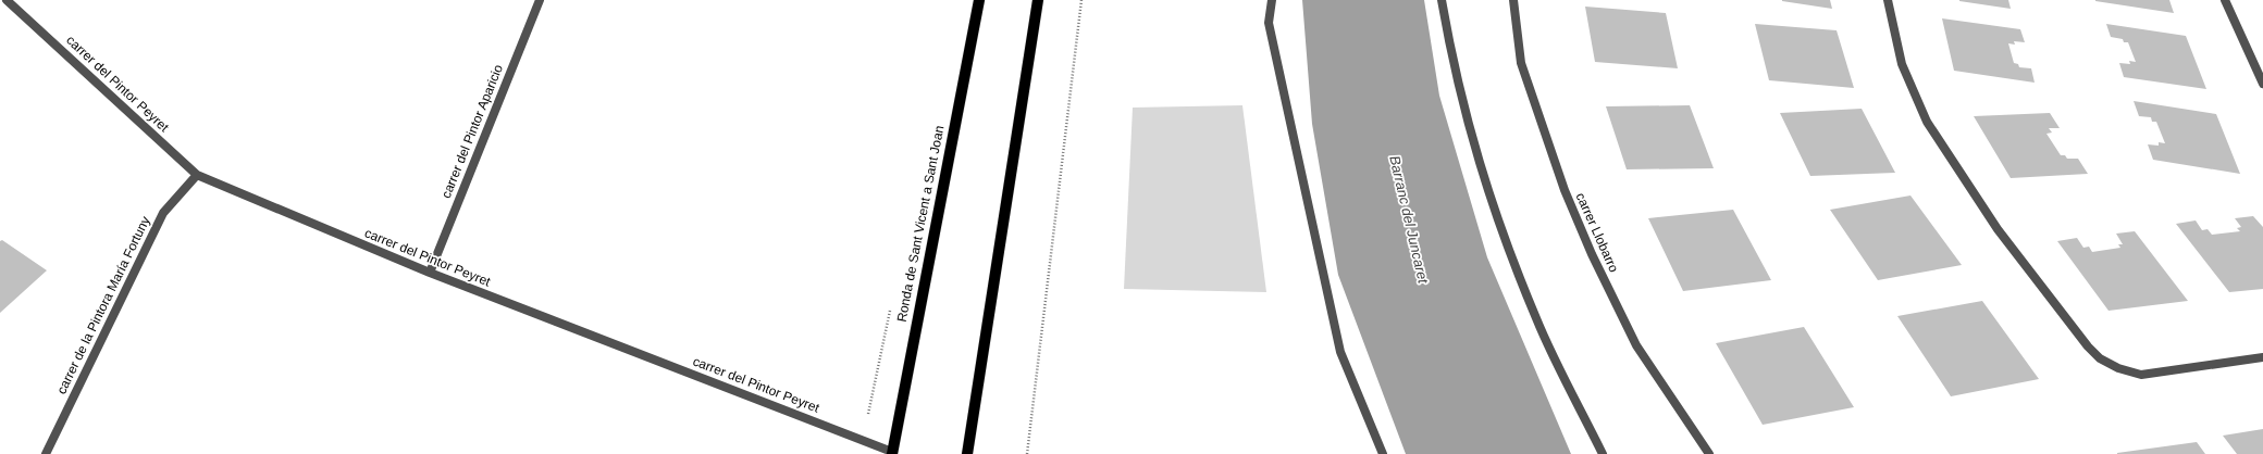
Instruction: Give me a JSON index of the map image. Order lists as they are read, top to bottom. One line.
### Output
{"streets":{"main road":["Ronda de Sant Vicent a Sant Joan"],"street":["carrer del Pintor Peyret","carrer del Pintor Aparicio","carrer Llobarro","carrer de la Pintora María Fortuny"]},"crossings":[["carrer del Pintor Peyret","carrer del Pintor Aparicio"],["carrer del Pintor Peyret","Ronda de Sant Vicent a Sant Joan"],["carrer del Pintor Peyret","carrer de la Pintora María Fortuny"]],"water":["Barranc del Juncaret"]}
